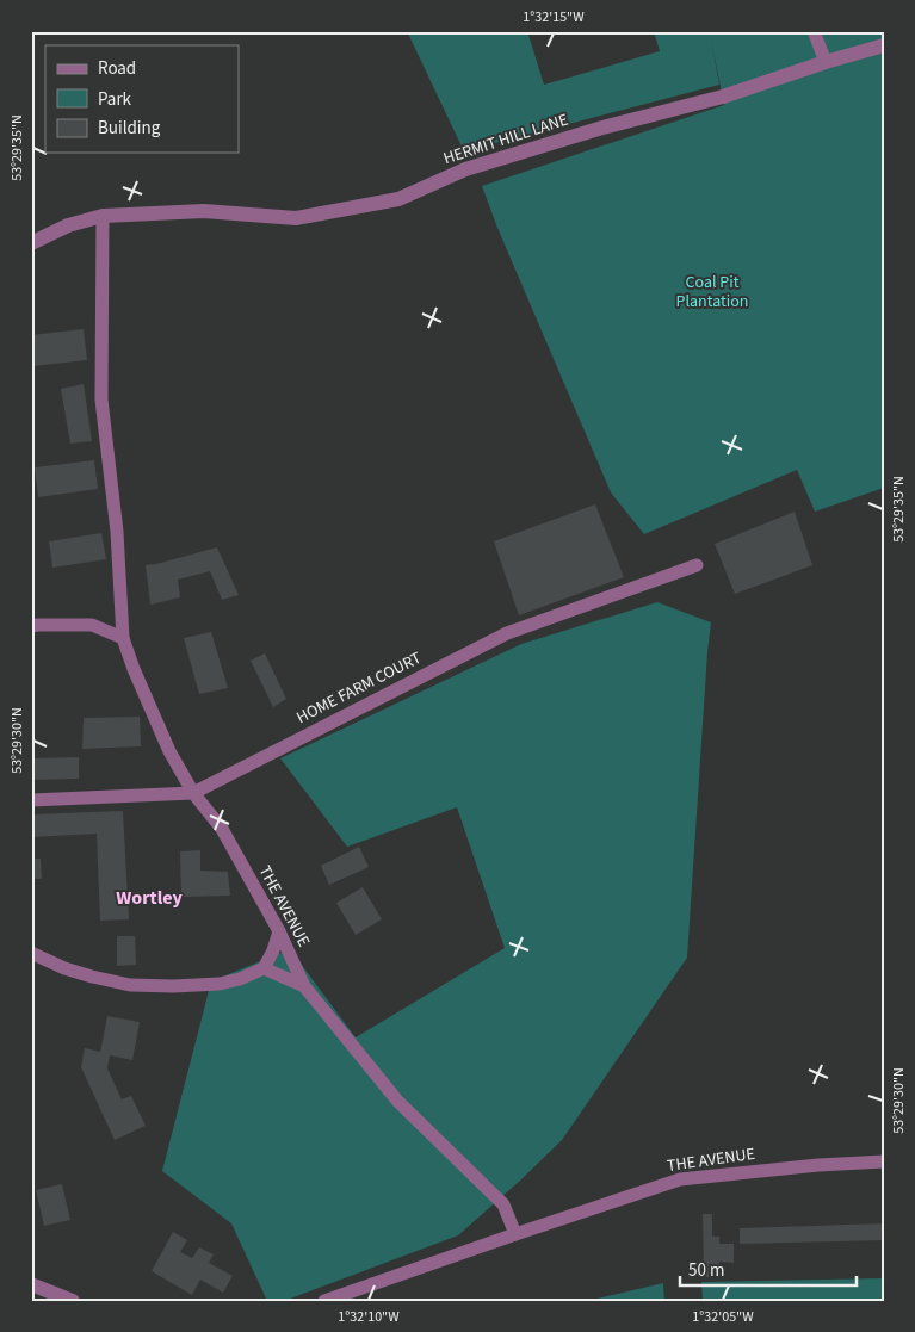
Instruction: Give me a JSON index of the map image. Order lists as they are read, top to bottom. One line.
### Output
{"streets":{"street":["HERMIT HILL LANE"],"lane":["HOME FARM COURT","THE AVENUE"]},"crossings":[["HERMIT HILL LANE","THE AVENUE"],["HOME FARM COURT","THE AVENUE"]],"districts":["Wortley"],"parks":["Coal Pit Plantation"],"legend":["Road","Park","Building"],"scale_bar":"50 m","coordinates":["1°32'15\"W","53°29'35\"N","53°29'30\"N","1°32'10\"W","1°32'05\"W"]}
